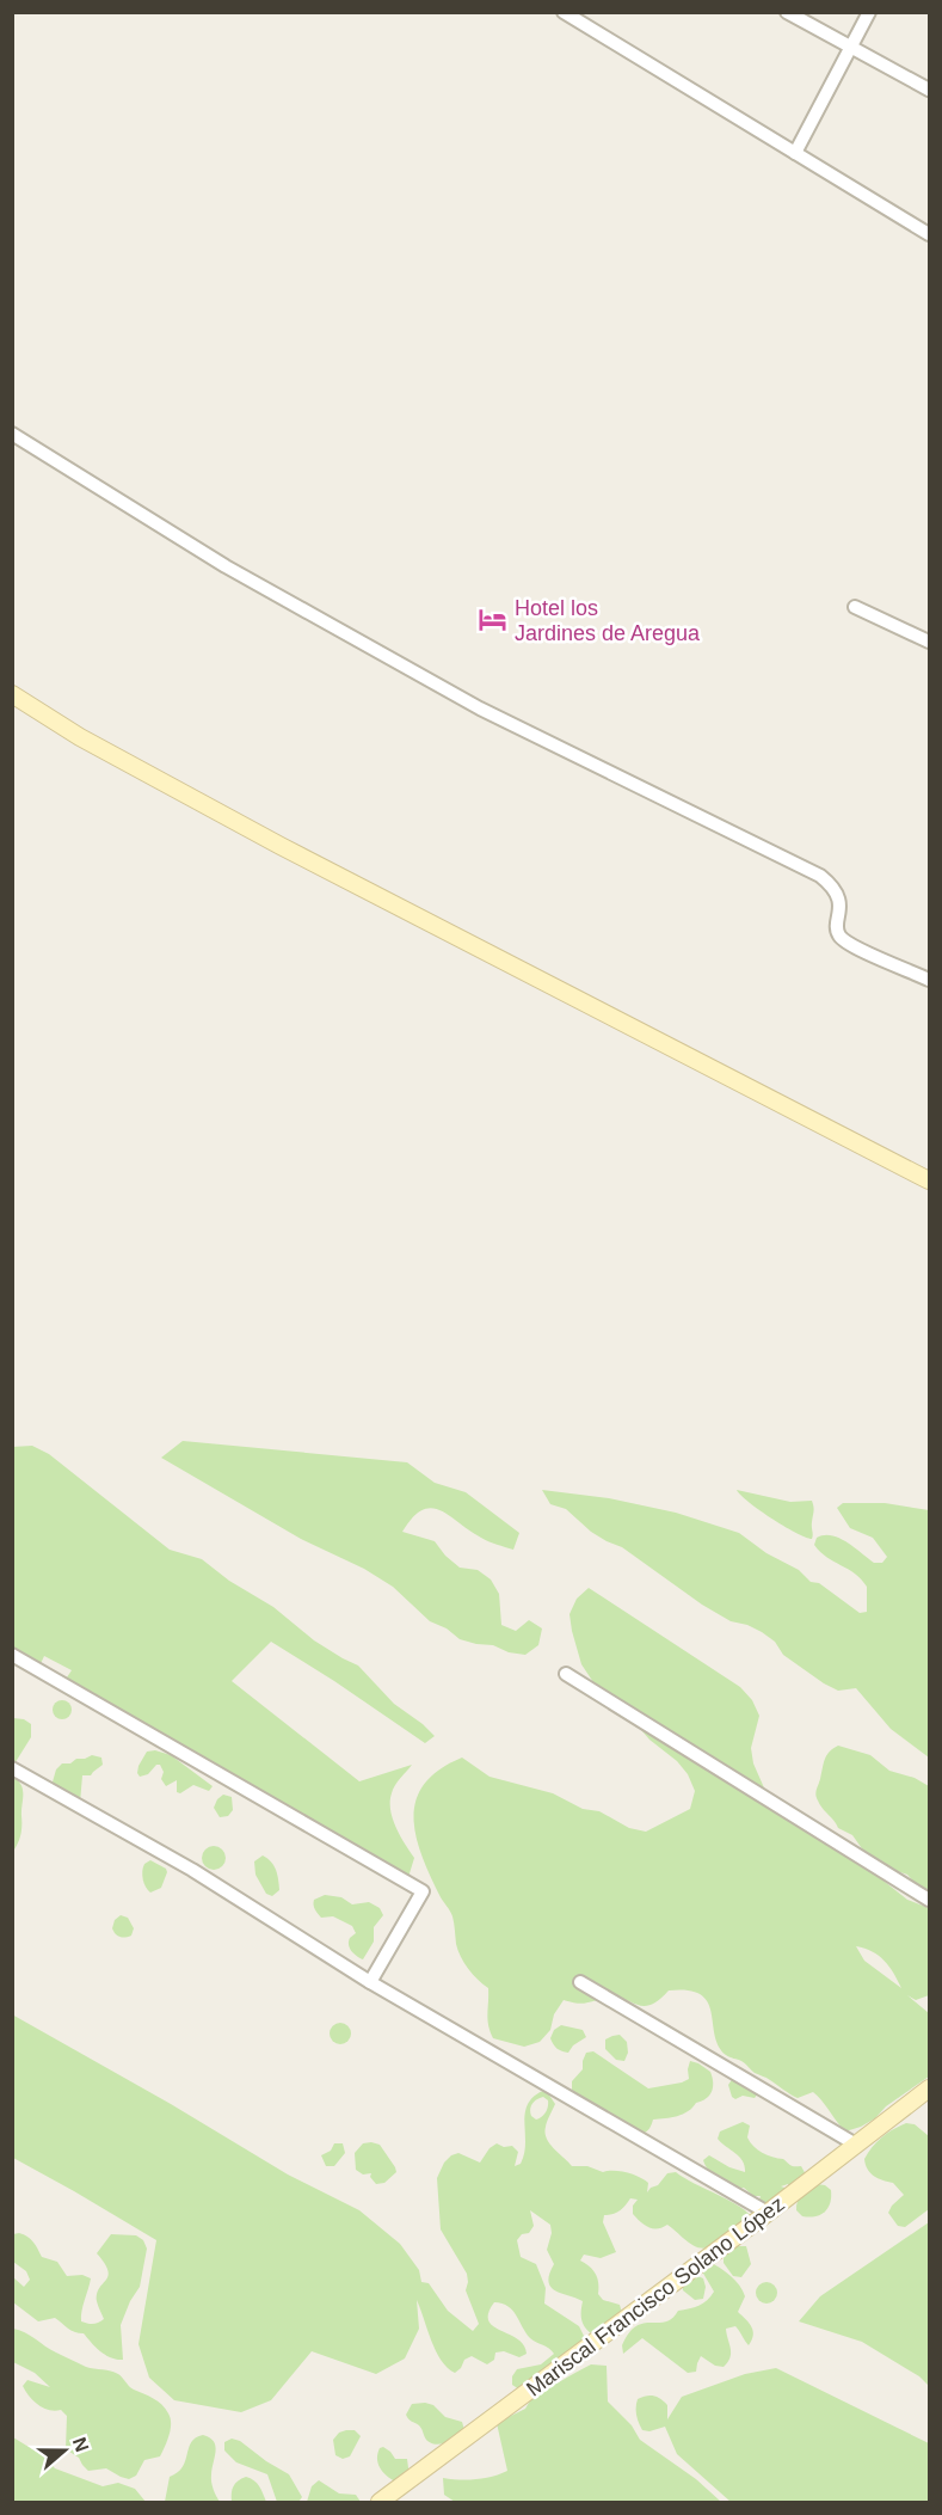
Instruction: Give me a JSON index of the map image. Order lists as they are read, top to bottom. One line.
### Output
{"streets":{"street":["Mariscal Francisco Solano López"]},"places":{"hotel":["Hotel los Jardines de Aregua"]},"north":"right"}
